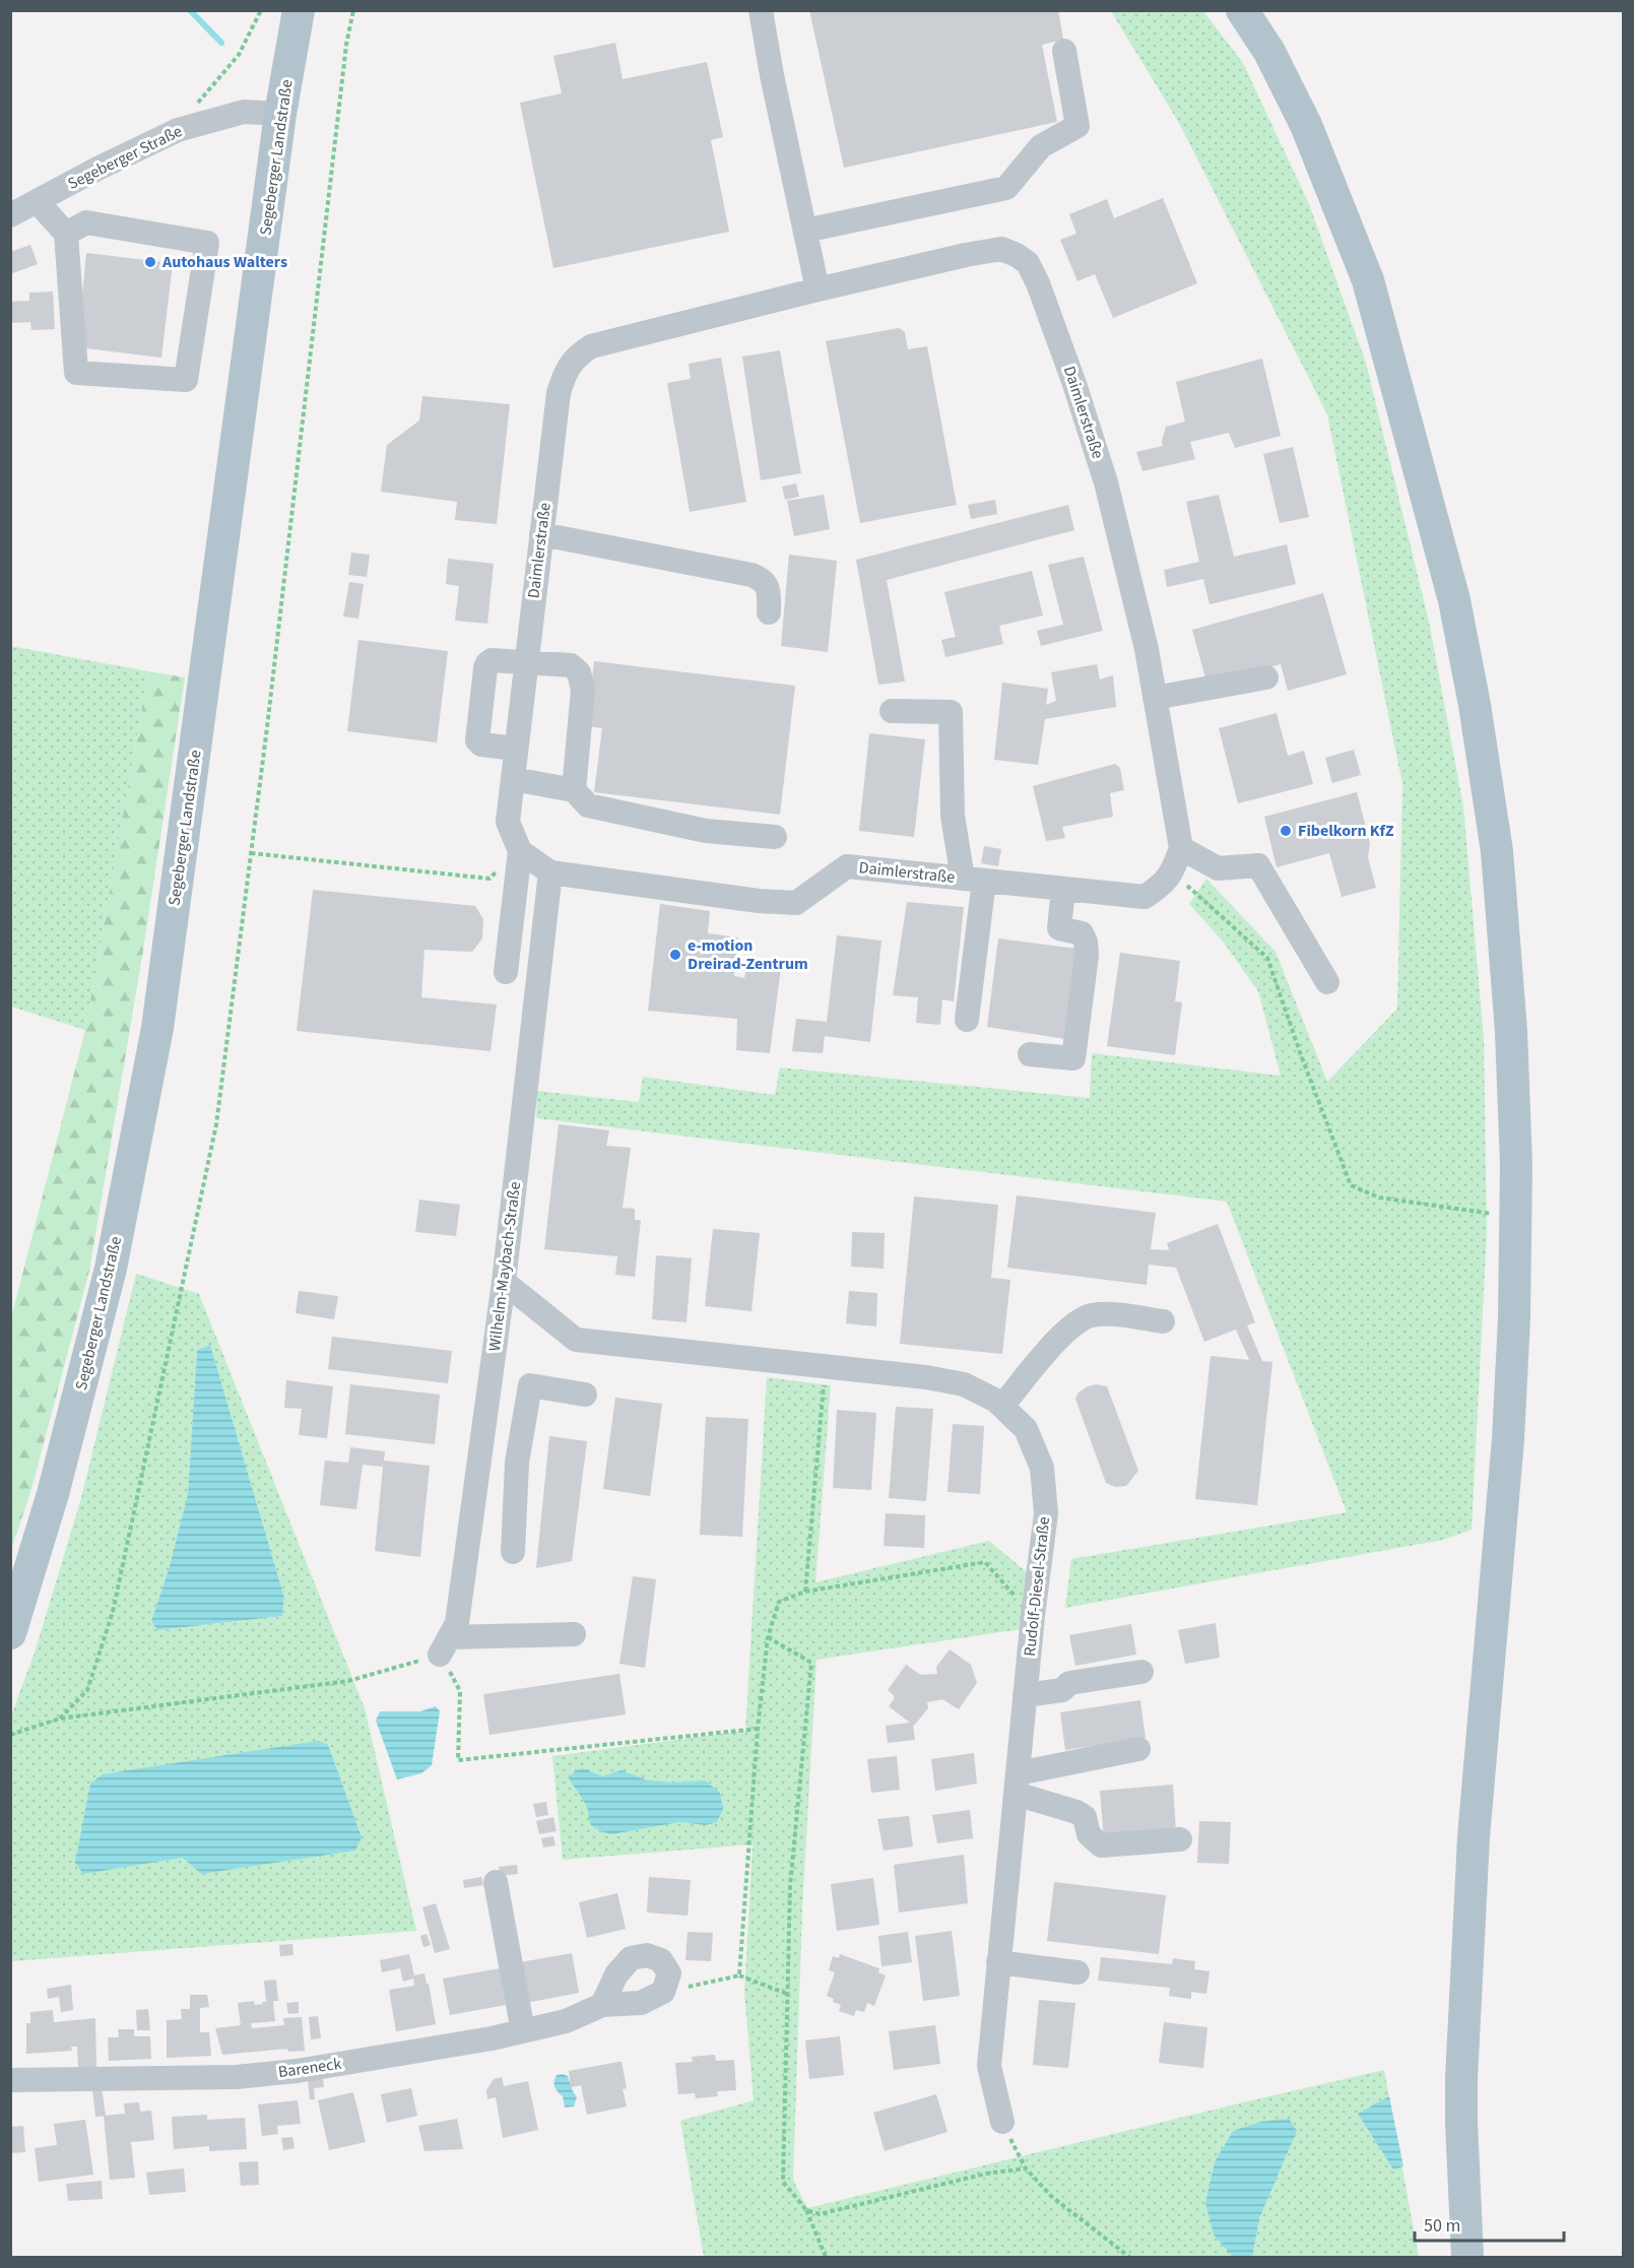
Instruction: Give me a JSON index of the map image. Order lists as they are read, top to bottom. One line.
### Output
{"streets":{"main road":["Segeberger Landstraße"],"street":["Segeberger Straße","Daimlerstraße","Wilhelm-Maybach-Straße","Rudolf-Diesel-Straße","Bareneck"]},"crossings":[["Segeberger Straße","Segeberger Landstraße"],["Daimlerstraße","Wilhelm-Maybach-Straße"],["Wilhelm-Maybach-Straße","Rudolf-Diesel-Straße"]],"places":["Autohaus Walters","Fibelkorn KfZ","e-motion Dreirad-Zentrum"],"scale_bar":"50 m"}
